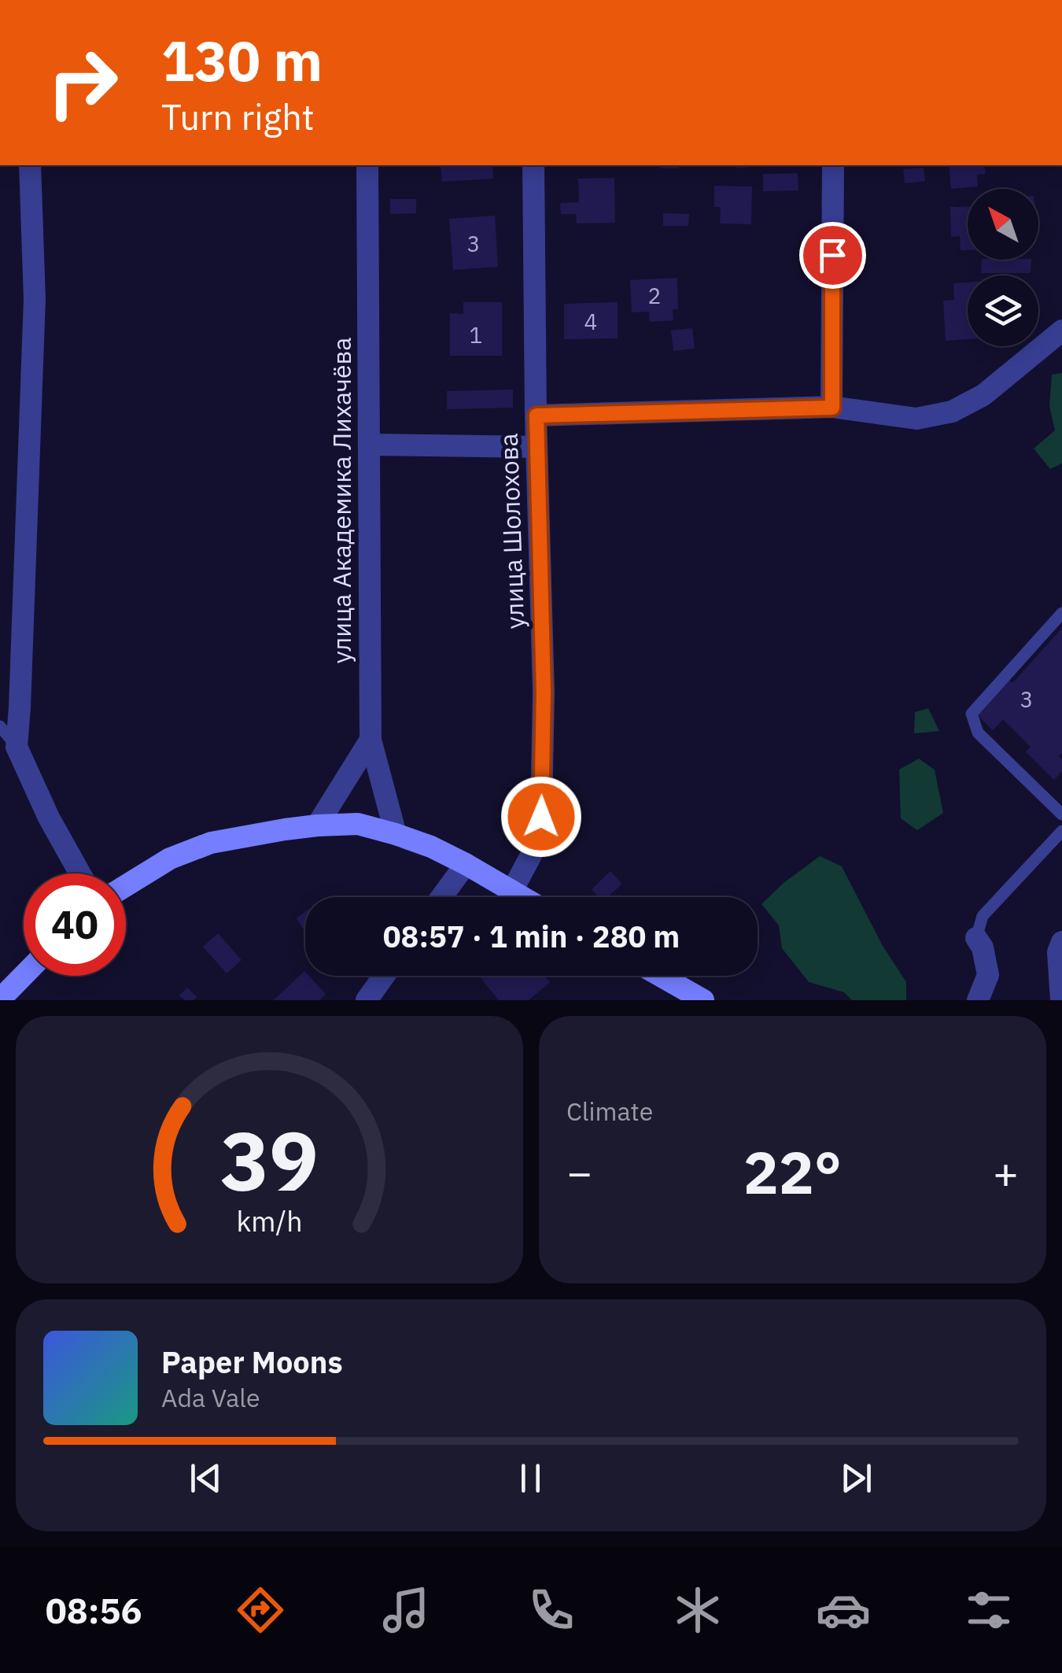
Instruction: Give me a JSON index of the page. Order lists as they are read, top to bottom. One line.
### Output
{"streets":{"street":["улица Академика Лихачёва","улица Шолохова"]},"house_numbers":["3","2","4","1","3"],"north":"top left","page":{"turn":["130 m","Turn right"],"limit":"40","trip":"08:57 · 1 min · 280 m","tile":"Climate","heat":["−","22°","+"],"song":["Paper Moons","Ada Vale"],"tabs":"08:56","gauge":["39","km/h"]}}
